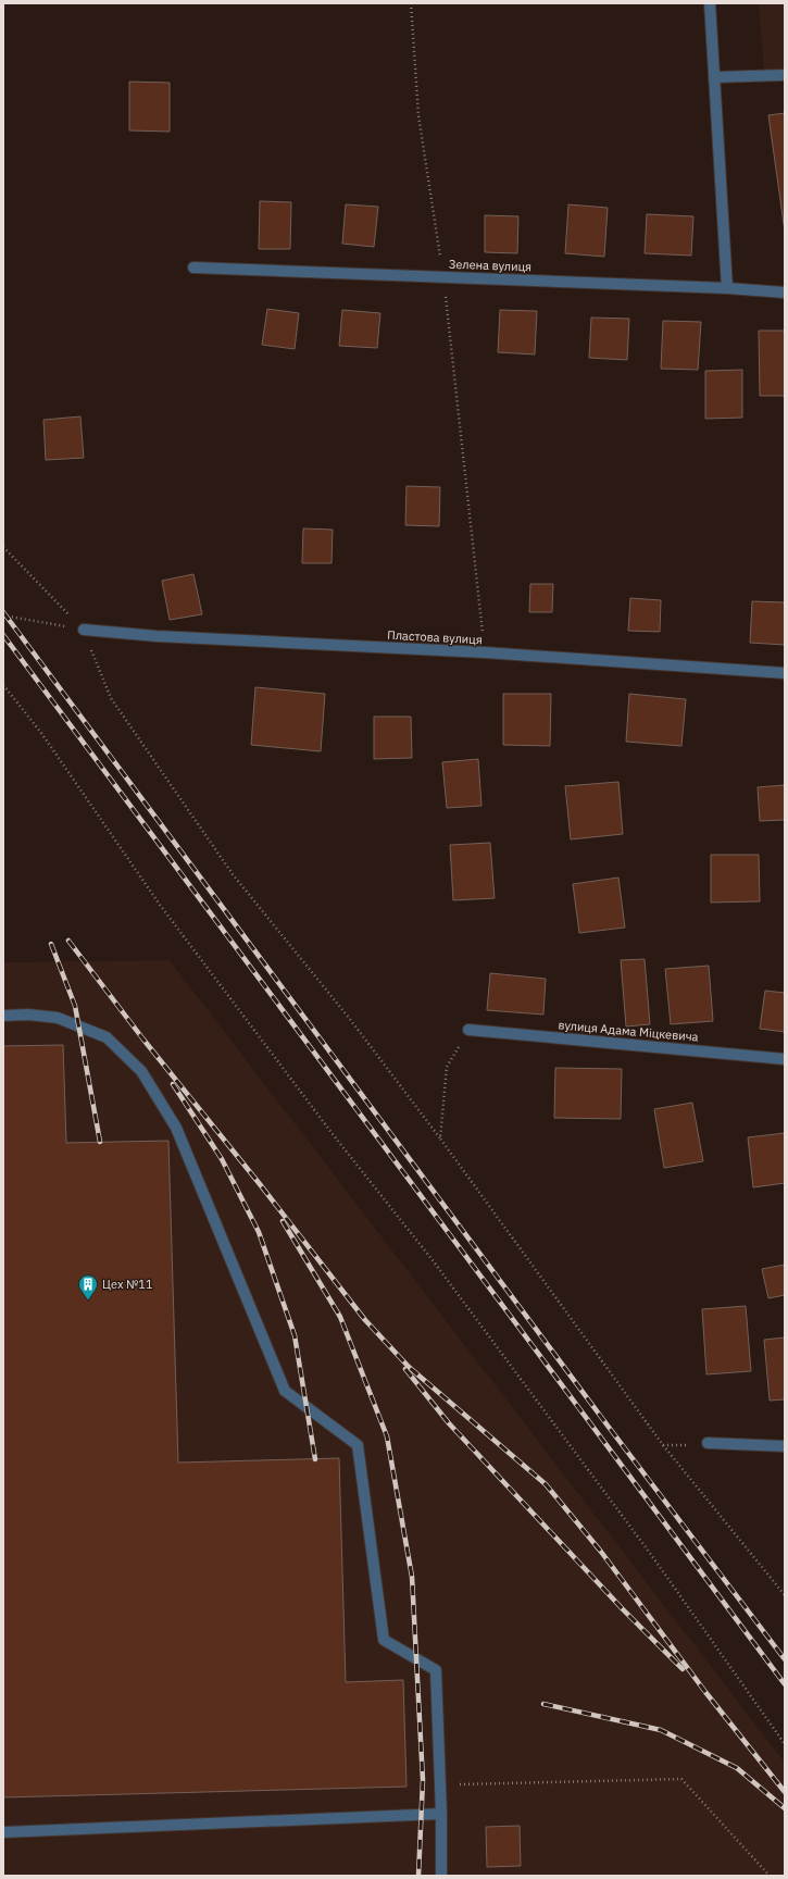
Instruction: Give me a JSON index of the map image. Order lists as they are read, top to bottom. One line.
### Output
{"streets":{"street":["Зелена вулиця","Пластова вулиця","вулиця Адама Міцкевича"]},"places":{"building":["Цех №11"]}}
